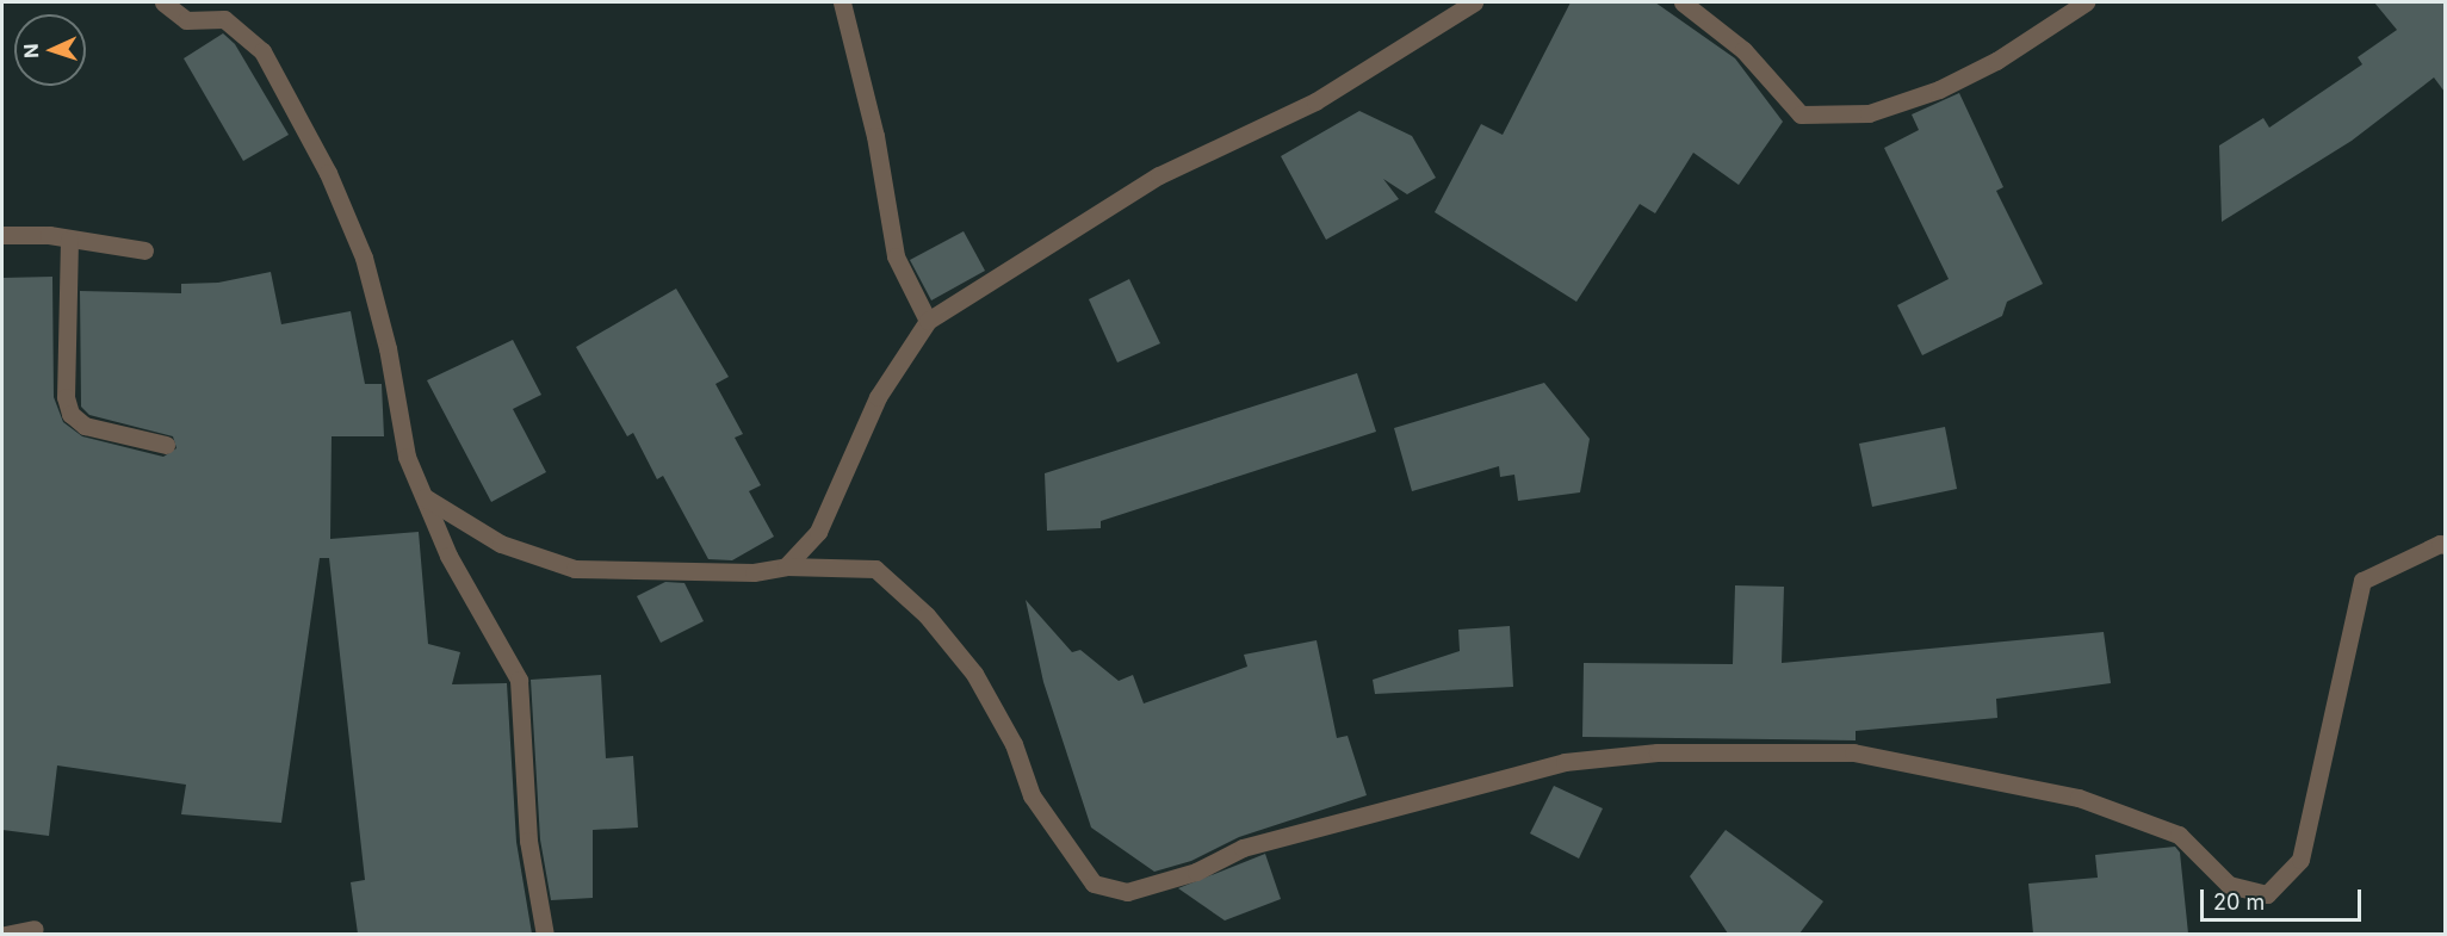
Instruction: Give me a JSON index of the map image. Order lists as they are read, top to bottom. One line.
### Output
{"scale_bar":"20 m","north":"left"}
